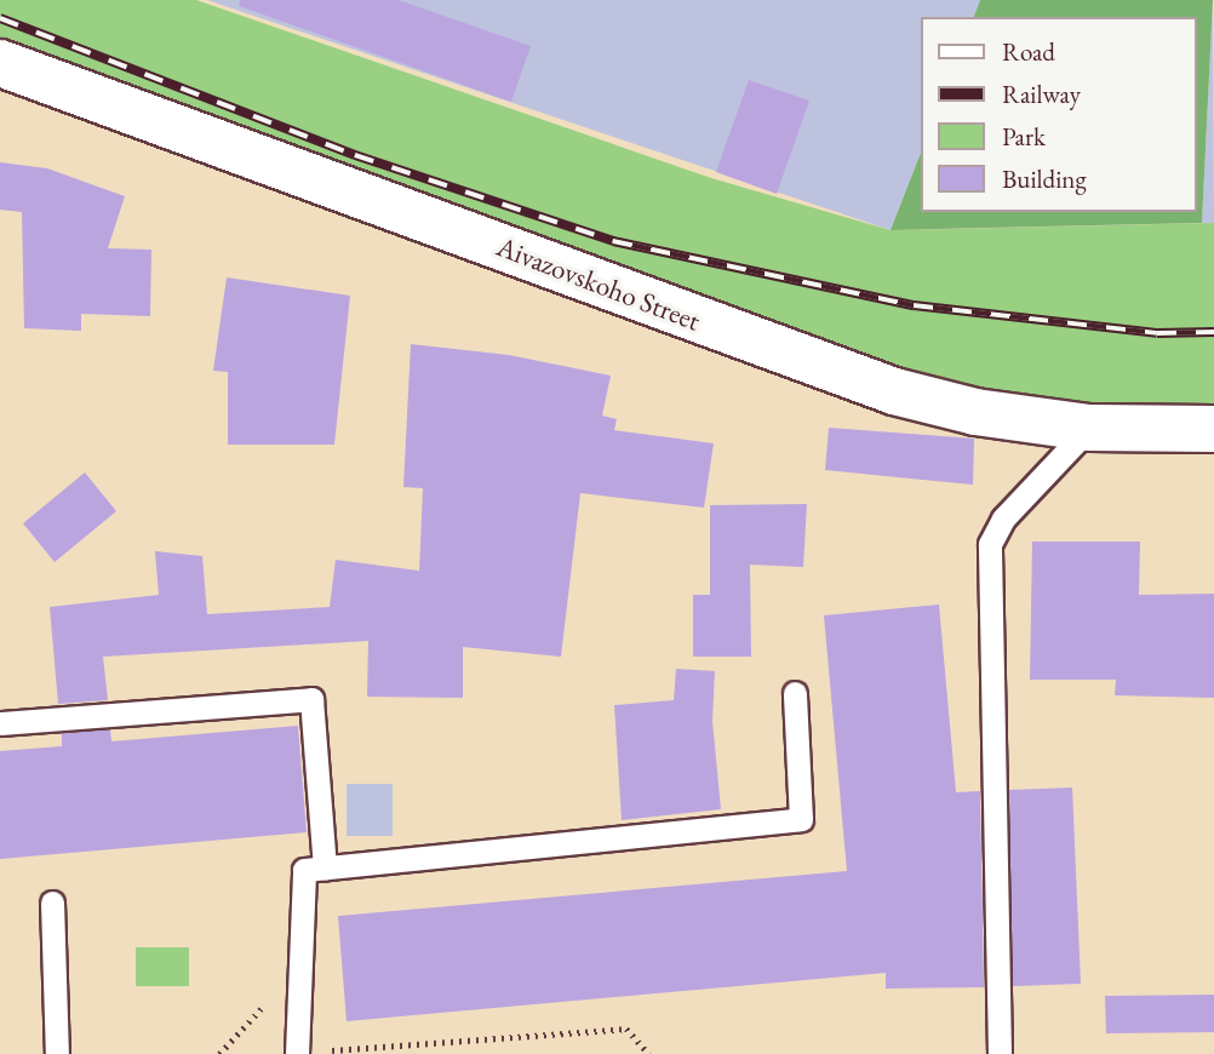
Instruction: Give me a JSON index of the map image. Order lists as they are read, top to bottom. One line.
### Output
{"streets":{"street":["Aivazovskoho Street"]},"legend":["Road","Railway","Park","Building"]}
